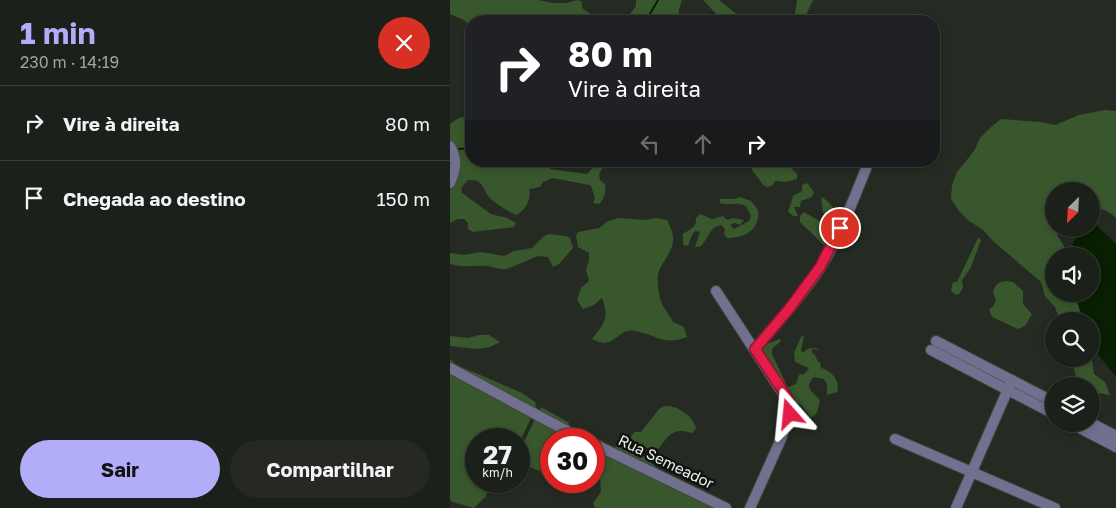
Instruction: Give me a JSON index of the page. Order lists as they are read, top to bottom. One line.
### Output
{"streets":{"street":["Rua Semeador"]},"north":"bottom left","page":{"heading":["1 min","230 m · 14:19"],"turn":["80 m","Vire à direita"],"list":[{"name":"Vire à direita","value":"80 m"},{"name":"Chegada ao destino","value":"150 m"}],"speed":"27 km/h","limit":"30","buttons":["Sair","Compartilhar"]}}
